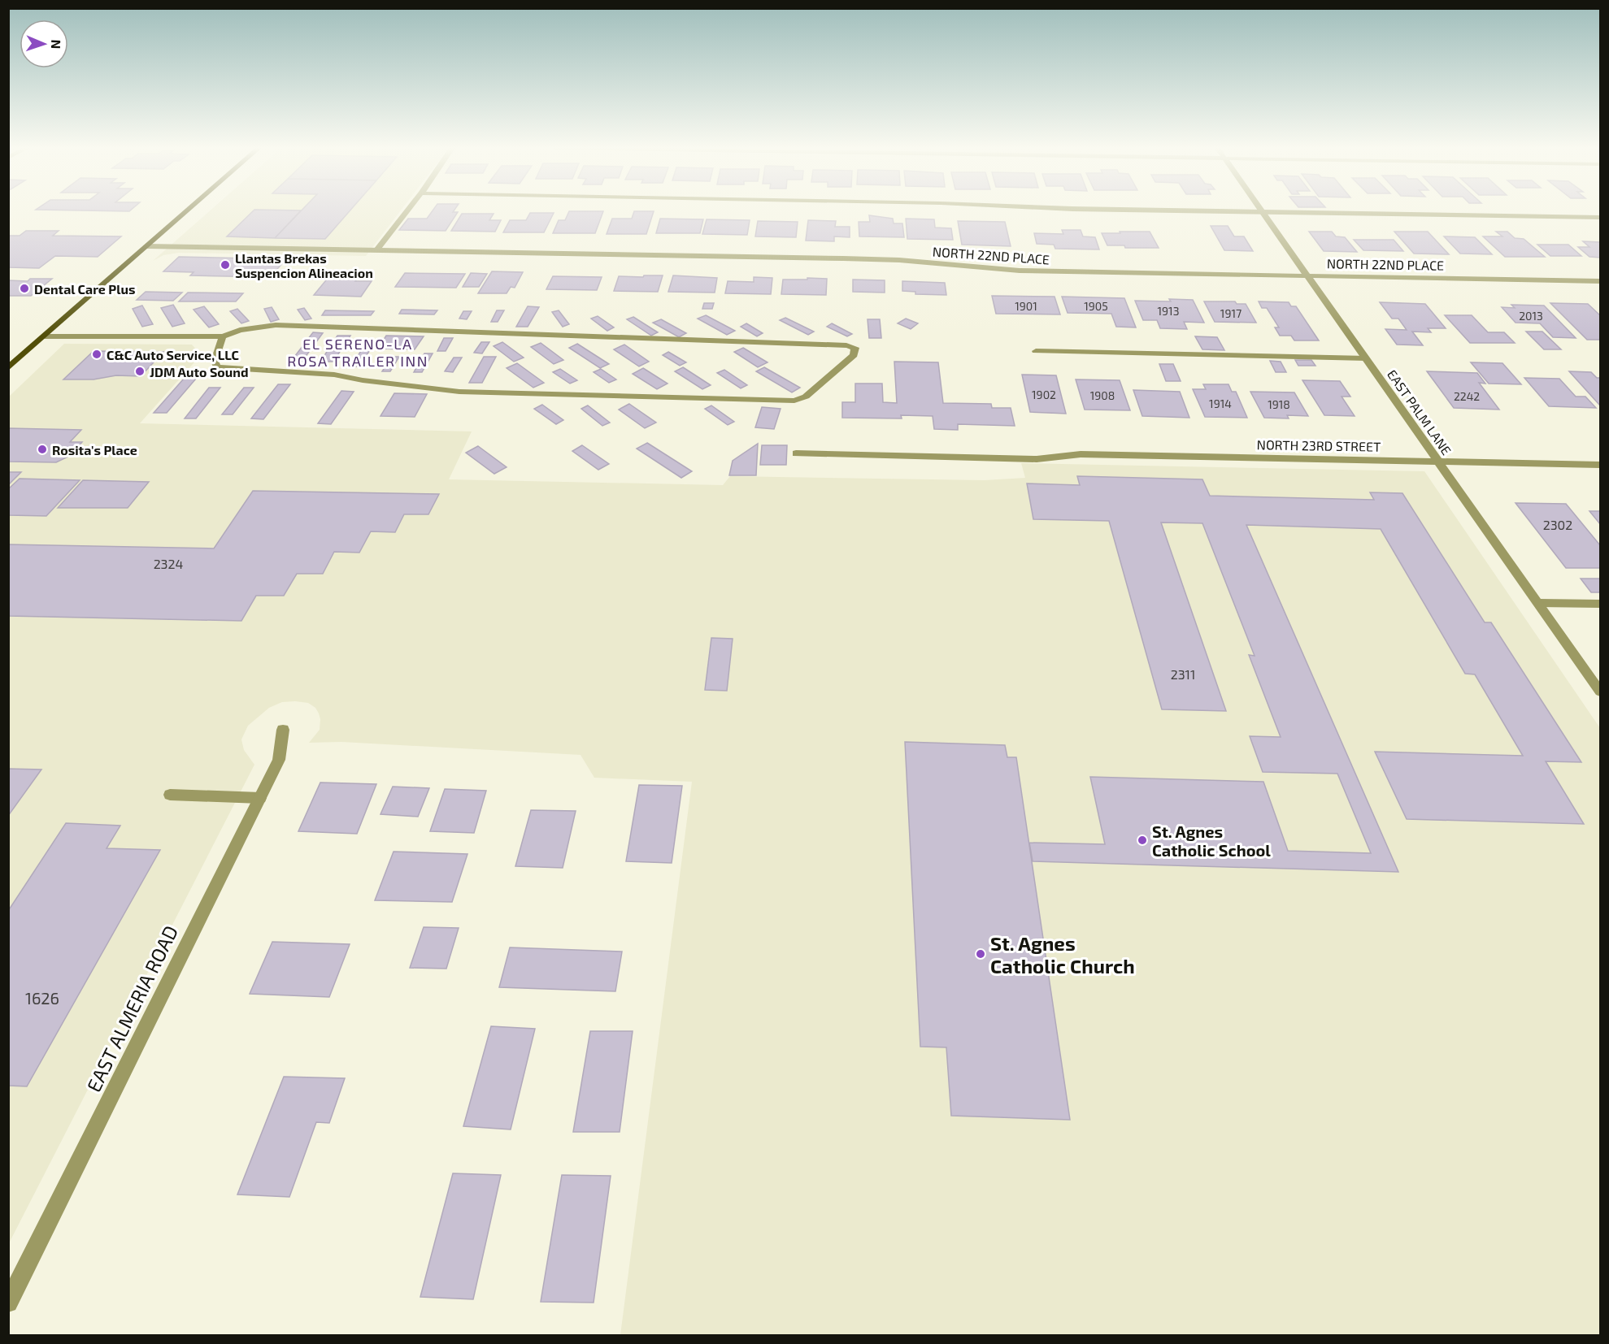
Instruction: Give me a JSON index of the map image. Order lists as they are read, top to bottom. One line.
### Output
{"streets":{"street":["NORTH 22ND PLACE","EAST PALM LANE","NORTH 23RD STREET","EAST ALMERIA ROAD"]},"crossings":[["NORTH 22ND PLACE","EAST PALM LANE"],["EAST PALM LANE","NORTH 23RD STREET"]],"districts":["EL SERENO-LA ROSA TRAILER INN"],"places":["Llantas Brekas Suspencion Alineacion","Dental Care Plus","C&C Auto Service, LLC","JDM Auto Sound","Rosita's Place","St. Agnes Catholic School","St. Agnes Catholic Church"],"house_numbers":["1901","1905","1913","1917","2013","1902","1908","2242","1914","1918","2302","2324","2311","1626"],"north":"right"}
